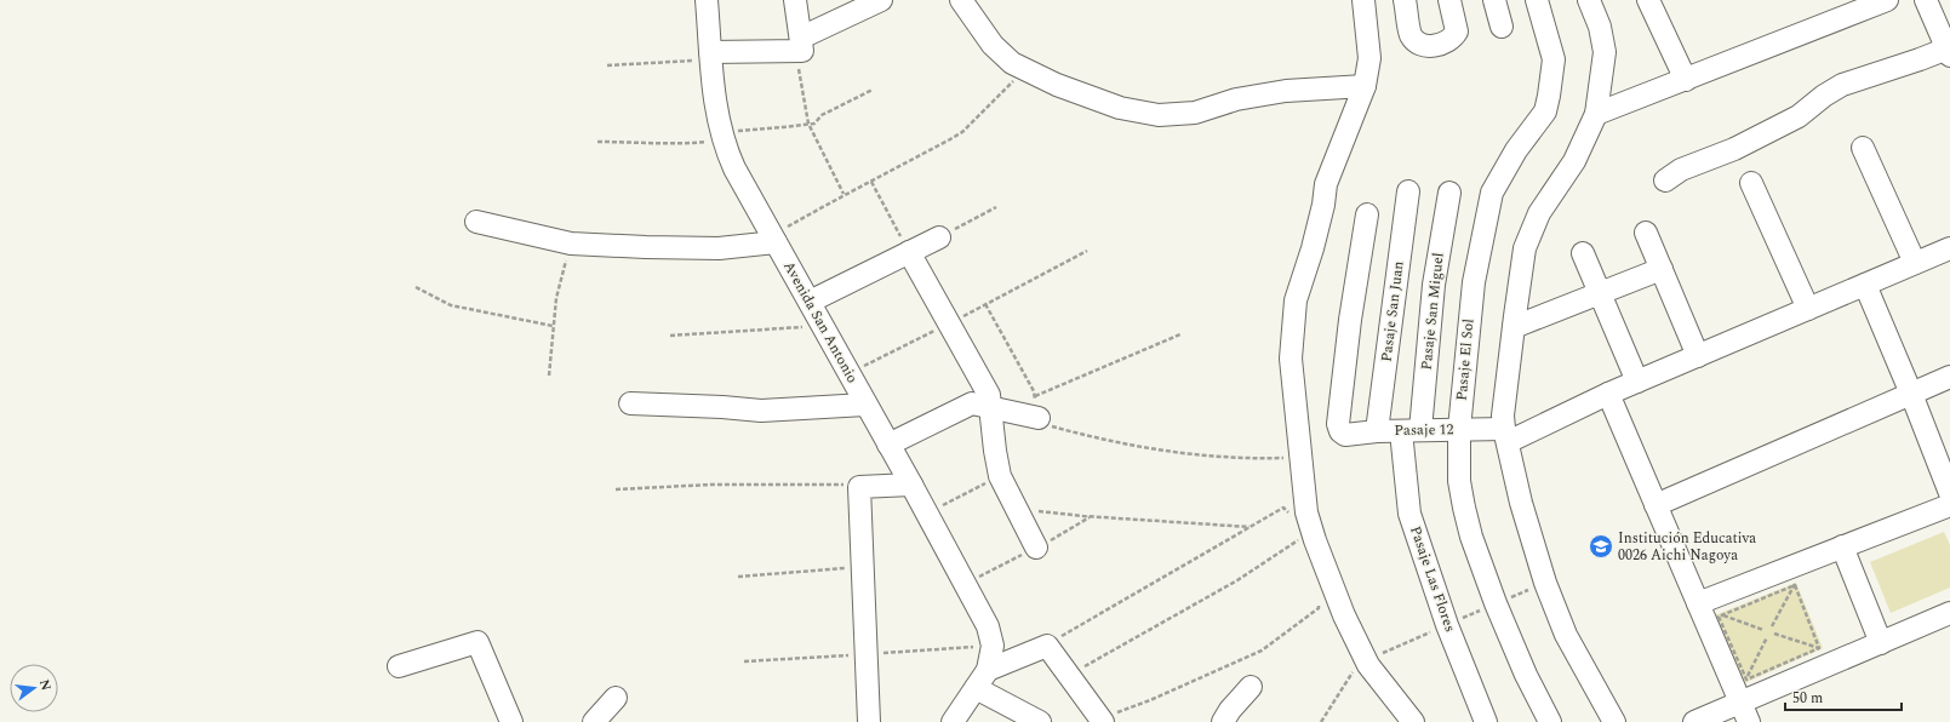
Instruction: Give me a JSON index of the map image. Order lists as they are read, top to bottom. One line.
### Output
{"streets":{"street":["Pasaje San Juan","Pasaje San Miguel","Avenida San Antonio","Pasaje El Sol","Pasaje 12","Pasaje Las Flores"]},"crossings":[["Pasaje San Juan","Pasaje 12"],["Pasaje San Miguel","Pasaje 12"],["Pasaje San Miguel","Pasaje Las Flores"],["Pasaje El Sol","Pasaje 12"],["Pasaje 12","Pasaje Las Flores"]],"places":{"school or university":["Institución Educativa 0026 Aichi Nagoya"]},"scale_bar":"50 m","north":"right"}
